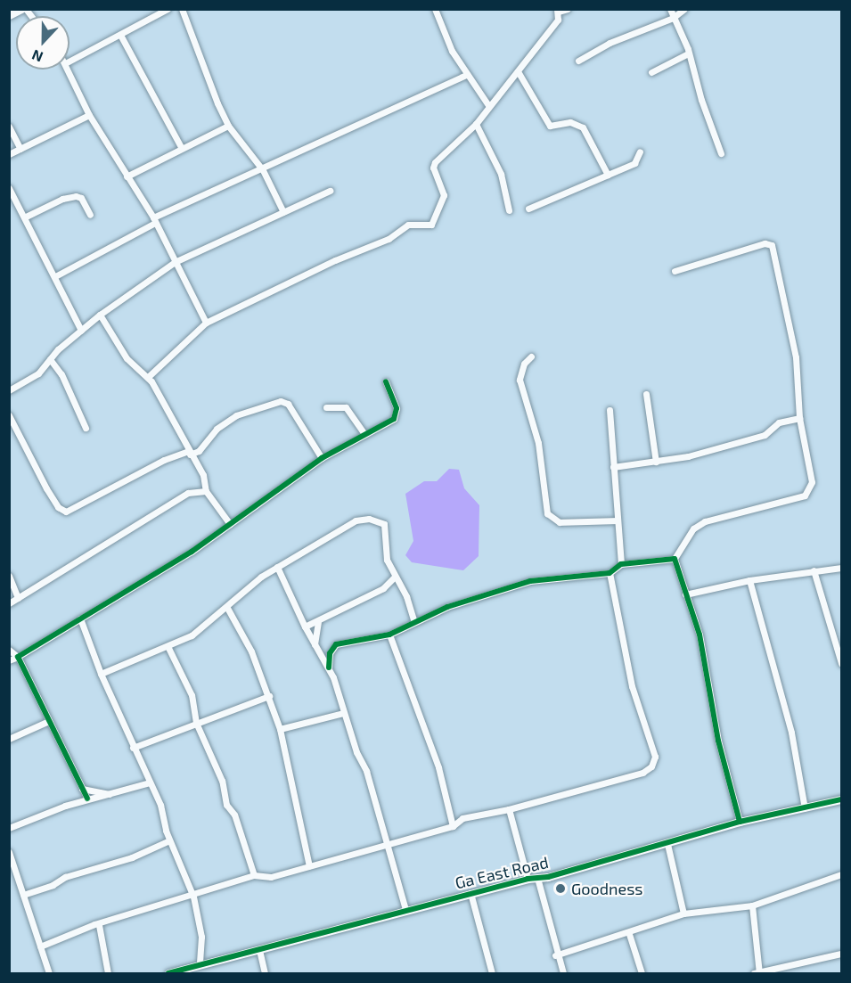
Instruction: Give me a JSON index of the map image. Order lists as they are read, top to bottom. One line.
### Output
{"streets":{"street":["Ga East Road"]},"places":["Goodness"],"north":"bottom"}
